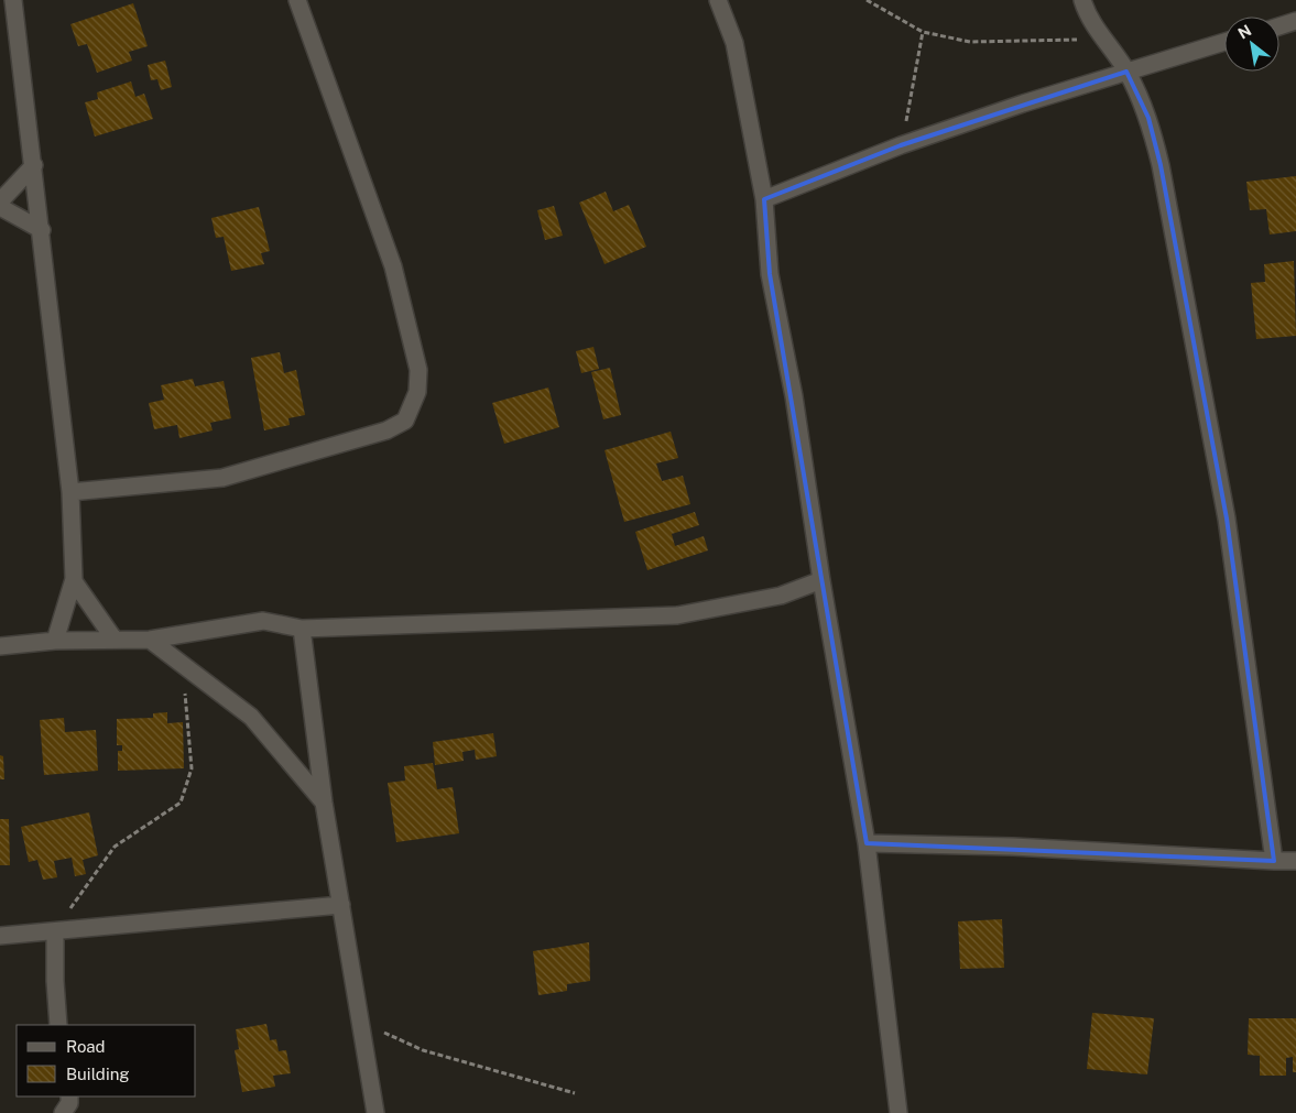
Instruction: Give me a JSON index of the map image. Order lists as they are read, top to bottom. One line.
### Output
{"legend":["Road","Building"],"north":"top left"}
